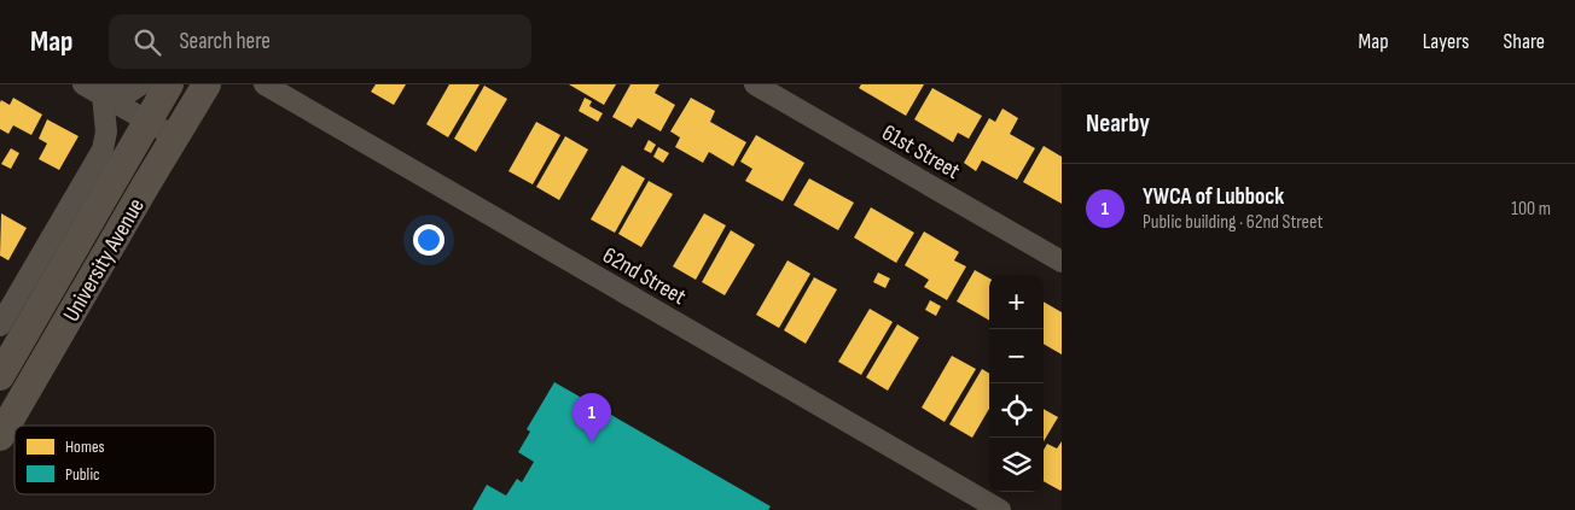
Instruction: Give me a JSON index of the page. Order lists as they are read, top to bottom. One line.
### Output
{"streets":{"main road":["University Avenue"],"street":["61st Street","62nd Street"]},"legend":["Homes","Public"],"page":{"header":"Map","search":"Search here","nav":["Map","Layers","Share"],"heading":"Nearby","list":[{"mark":"1","name":"YWCA of Lubbock","note":"Public building · 62nd Street","value":"100 m"}],"map_buttons":["+","−"],"pins":"1"}}
